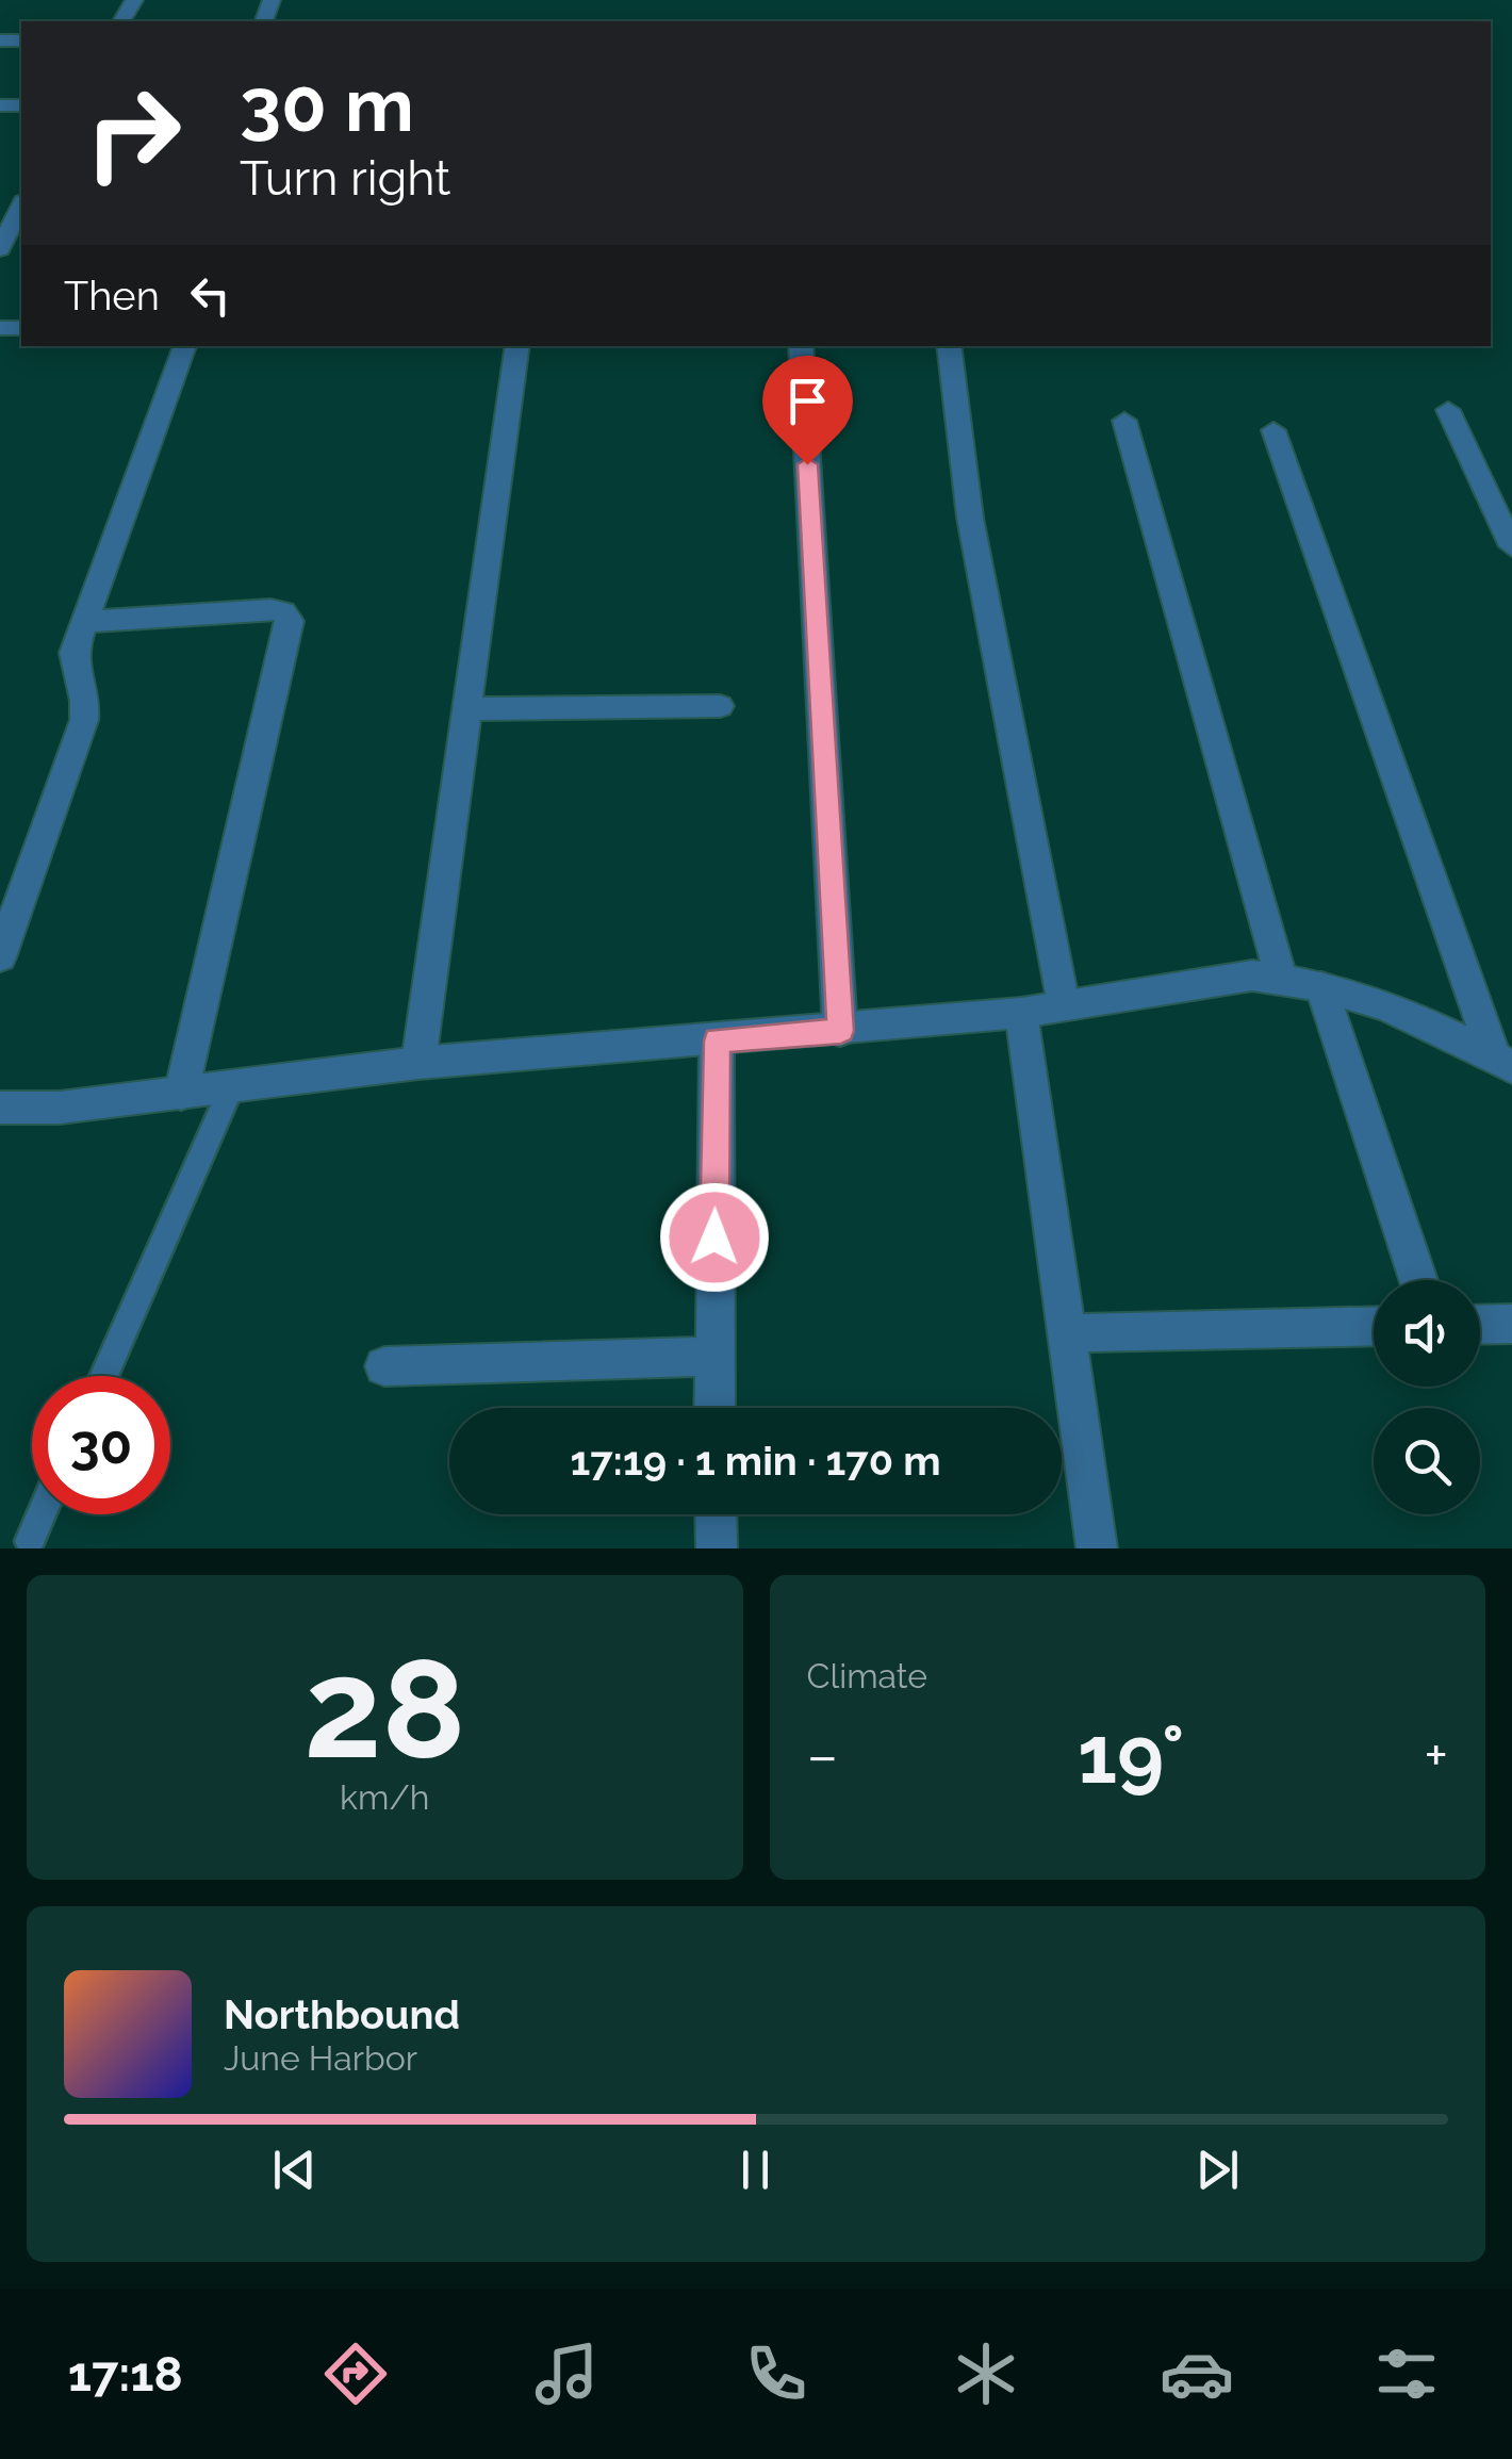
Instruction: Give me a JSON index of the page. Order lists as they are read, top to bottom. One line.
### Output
{"page":{"turn":["30 m","Turn right"],"then":"Then","limit":"30","trip":"17:19 · 1 min · 170 m","tile":[["28","km/h"],"Climate"],"heat":["−","19°","+"],"song":["Northbound","June Harbor"],"tabs":"17:18"}}
